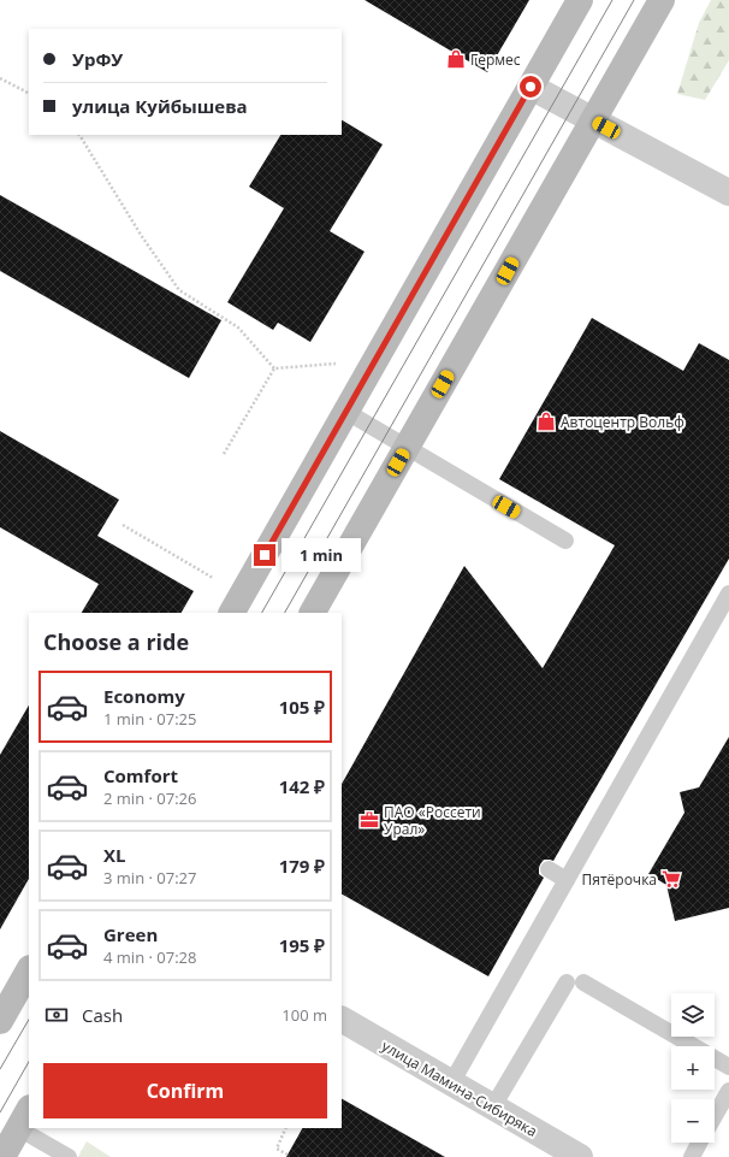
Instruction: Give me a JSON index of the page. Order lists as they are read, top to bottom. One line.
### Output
{"streets":{"street":["улица Мамина-Сибиряка"]},"places":{"shop":["Гермес","Автоцентр Вольф"],"office":["ПАО «Россети Урал»"],"supermarket":["Пятёрочка"]},"page":{"banner":["УрФУ","улица Куйбышева"],"bubble":"1 min","heading":"Choose a ride","list":[{"name":"Economy","note":"1 min · 07:25","value":"105 ₽"},{"name":"Comfort","note":"2 min · 07:26","value":"142 ₽"},{"name":"XL","note":"3 min · 07:27","value":"179 ₽"},{"name":"Green","note":"4 min · 07:28","value":"195 ₽"}],"pay":["Cash","100 m"],"map_buttons":["+","−"],"buttons":"Confirm"}}
